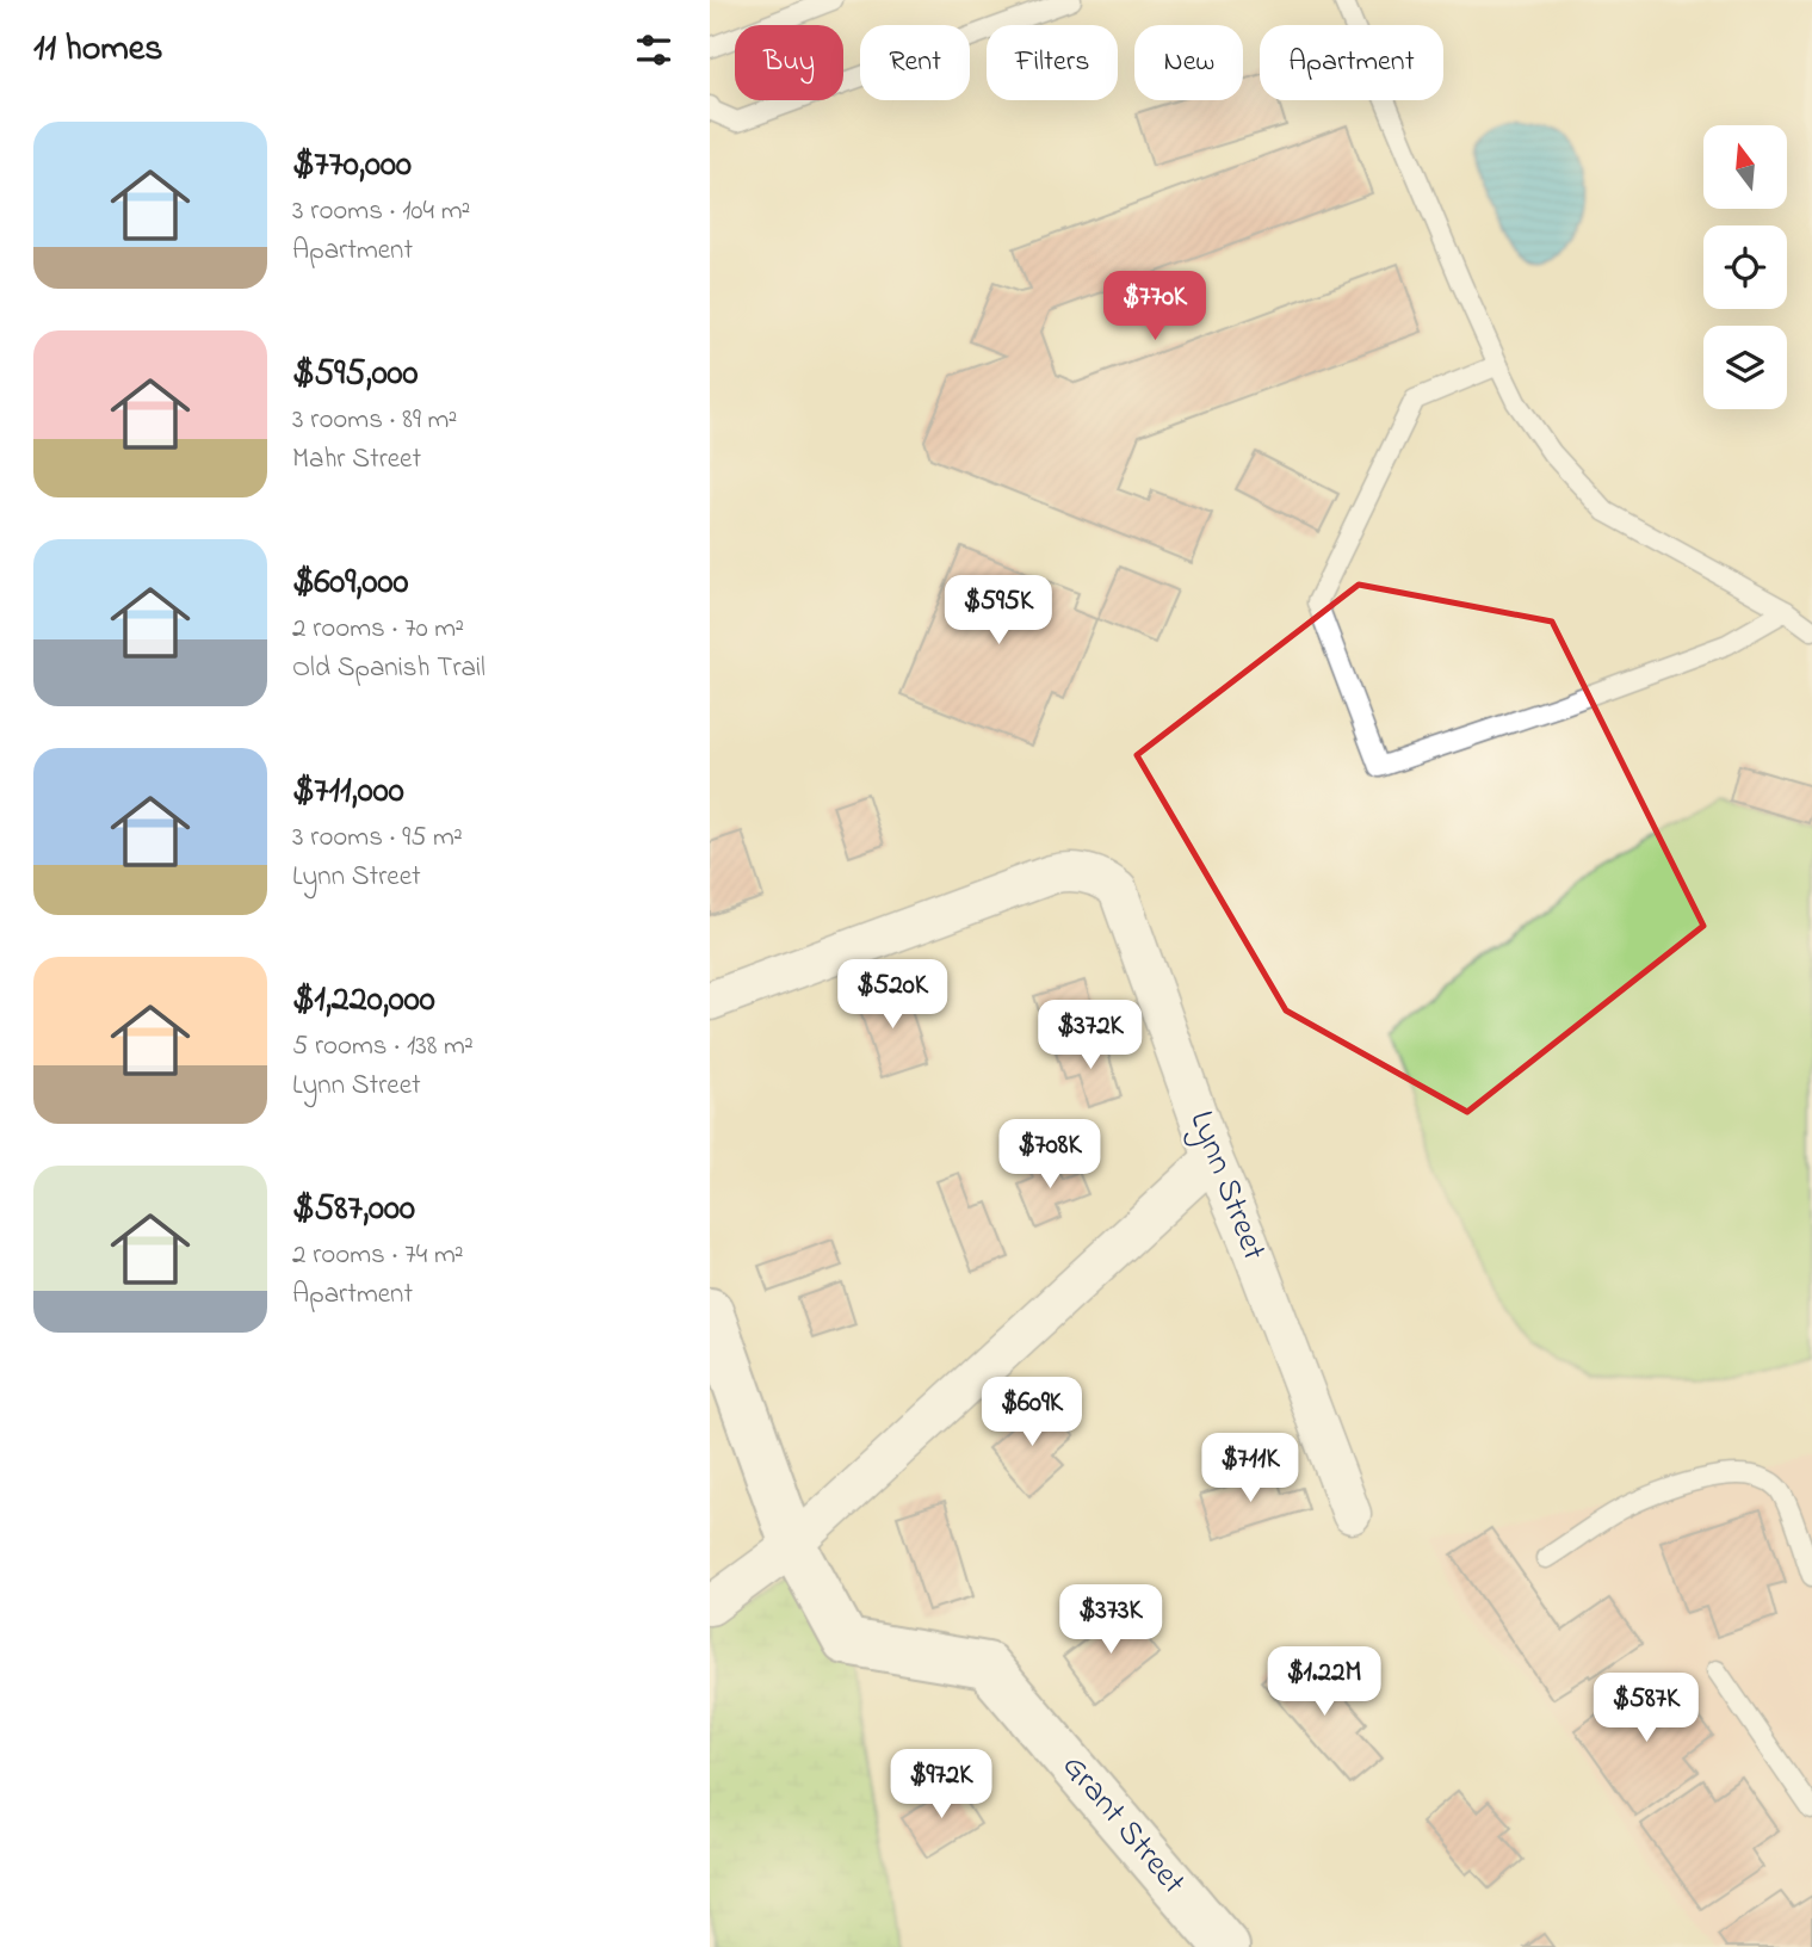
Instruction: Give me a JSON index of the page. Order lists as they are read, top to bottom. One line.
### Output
{"streets":{"street":["Lynn Street","Grant Street"]},"north":"top","page":{"heading":"11 homes","chip":["Buy","Rent","Filters","New","Apartment"],"list":[{"name":"$770,000","note":"3 rooms · 104 m² · Apartment"},{"name":"$595,000","note":"3 rooms · 89 m² · Mahr Street"},{"name":"$609,000","note":"2 rooms · 70 m² · Old Spanish Trail"},{"name":"$711,000","note":"3 rooms · 95 m² · Lynn Street"},{"name":"$1,220,000","note":"5 rooms · 138 m² · Lynn Street"},{"name":"$587,000","note":"2 rooms · 74 m² · Apartment"}],"price":["$770K","$595K","$520K","$372K","$708K","$609K","$711K","$373K","$1.22M","$587K","$972K"]}}
